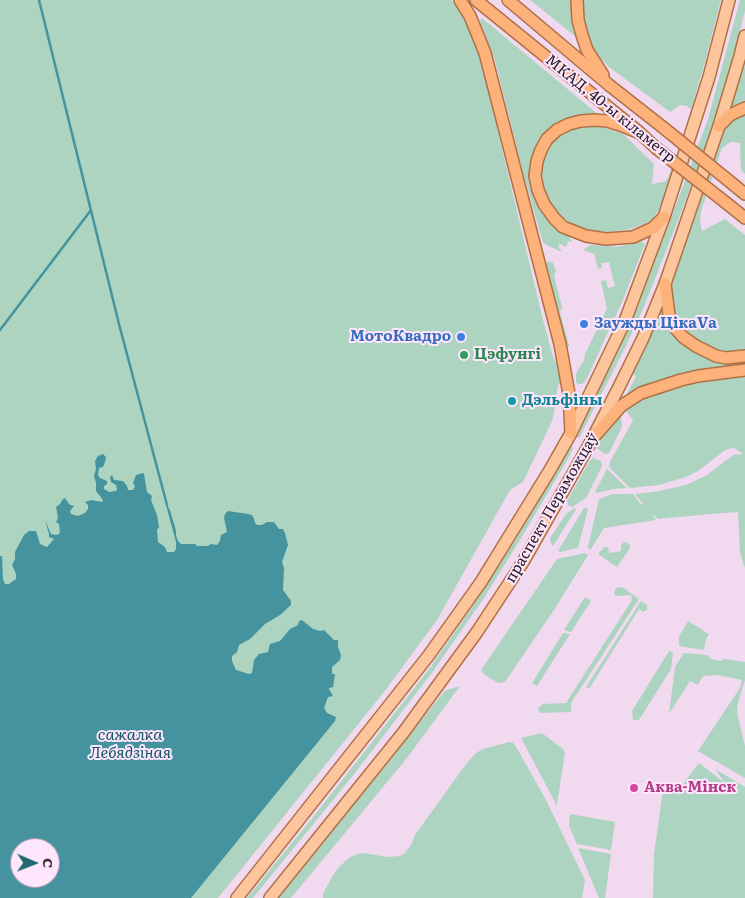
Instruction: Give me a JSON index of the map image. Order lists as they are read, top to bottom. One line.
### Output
{"streets":{"highway":["МКАД, 40-ы кіламетр"],"main road":["праспект Пераможцаў"]},"water":["сажалка Лебядзіная"],"places":["Заужды ЦікаVа","МотоКвадро","Цэфунгі","Дэльфіны","Аква-Мінск"],"north":"right"}
